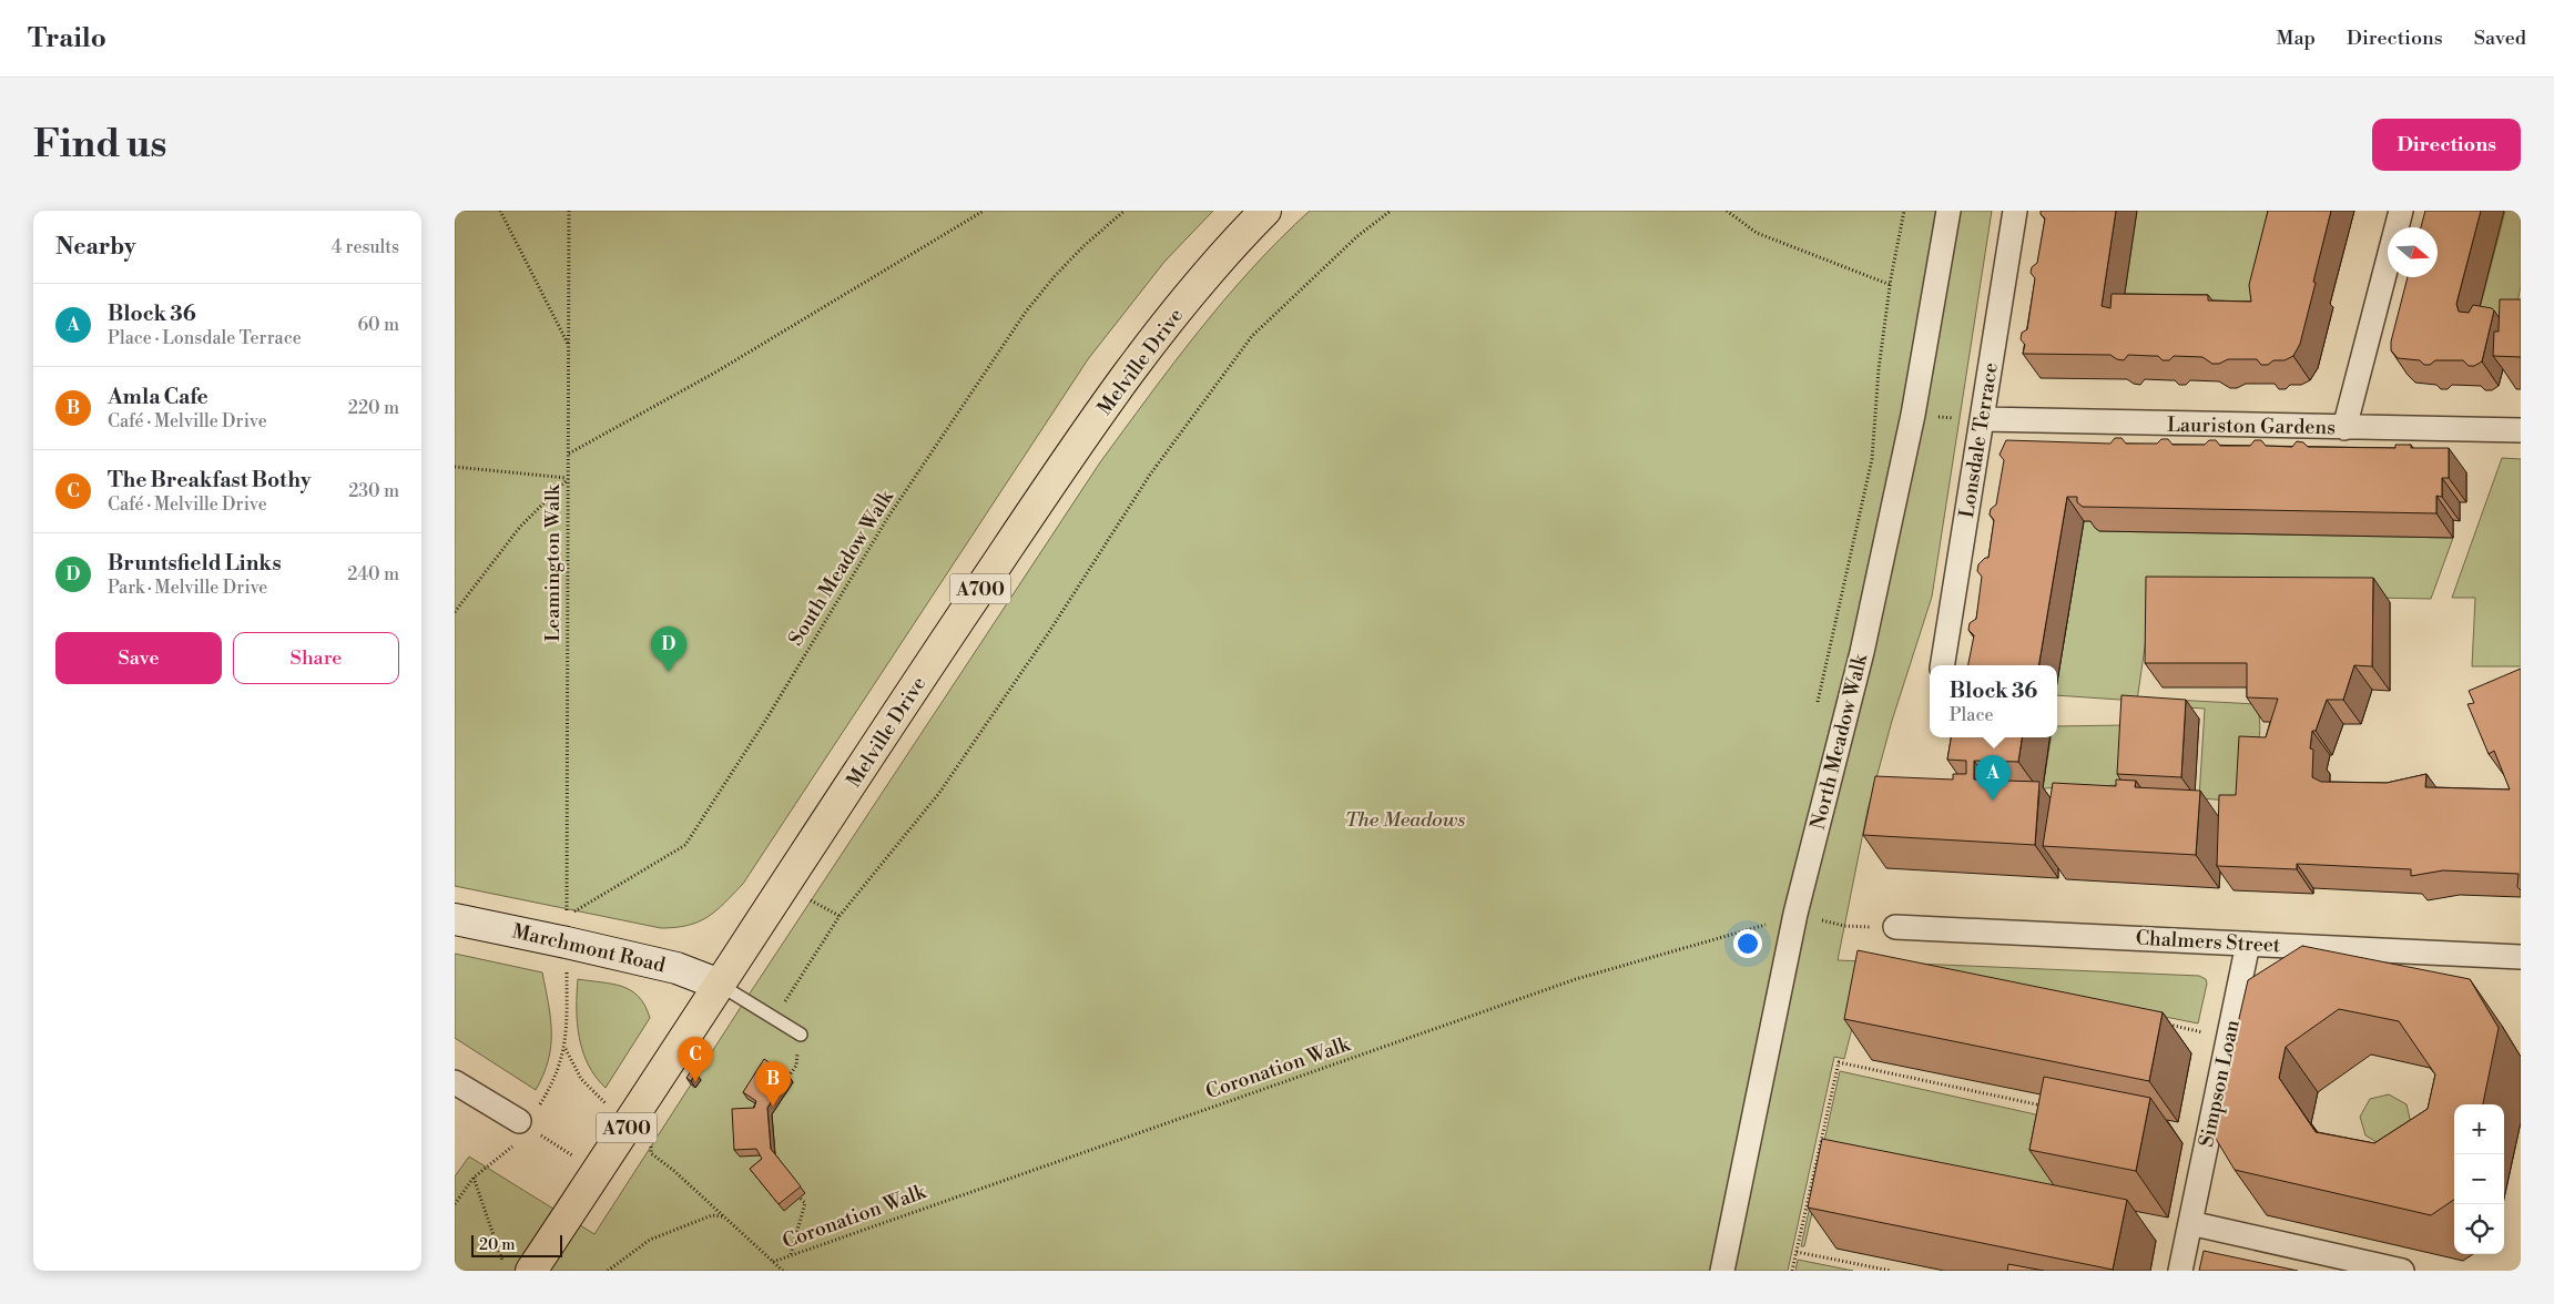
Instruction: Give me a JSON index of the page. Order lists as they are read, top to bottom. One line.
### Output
{"streets":{"main road":["Melville Drive","A700"],"street":["Lauriston Gardens","Lonsdale Terrace","North Meadow Walk","Chalmers Street","Marchmont Road","Simpson Loan"],"path":["Leamington Walk","South Meadow Walk","Coronation Walk"]},"crossings":[["Melville Drive","Marchmont Road"],["Lauriston Gardens","Lonsdale Terrace"],["Leamington Walk","South Meadow Walk"],["North Meadow Walk","Coronation Walk"],["Chalmers Street","Simpson Loan"]],"parks":["The Meadows"],"scale_bar":"20 m","north":"right","page":{"header":"Trailo","nav":["Map","Directions","Saved"],"buttons":["Directions",["Save","Share"]],"title":"Find us","heading":["Nearby","4 results"],"list":[{"mark":"A","name":"Block 36","note":"Place · Lonsdale Terrace","value":"60 m"},{"mark":"B","name":"Amla Cafe","note":"Café · Melville Drive","value":"220 m"},{"mark":"C","name":"The Breakfast Bothy","note":"Café · Melville Drive","value":"230 m"},{"mark":"D","name":"Bruntsfield Links","note":"Park · Melville Drive","value":"240 m"}],"pins":["D","A","C","B"],"popup":["Block 36","Place"],"map_buttons":["+","−"],"scale":"20 m"}}
